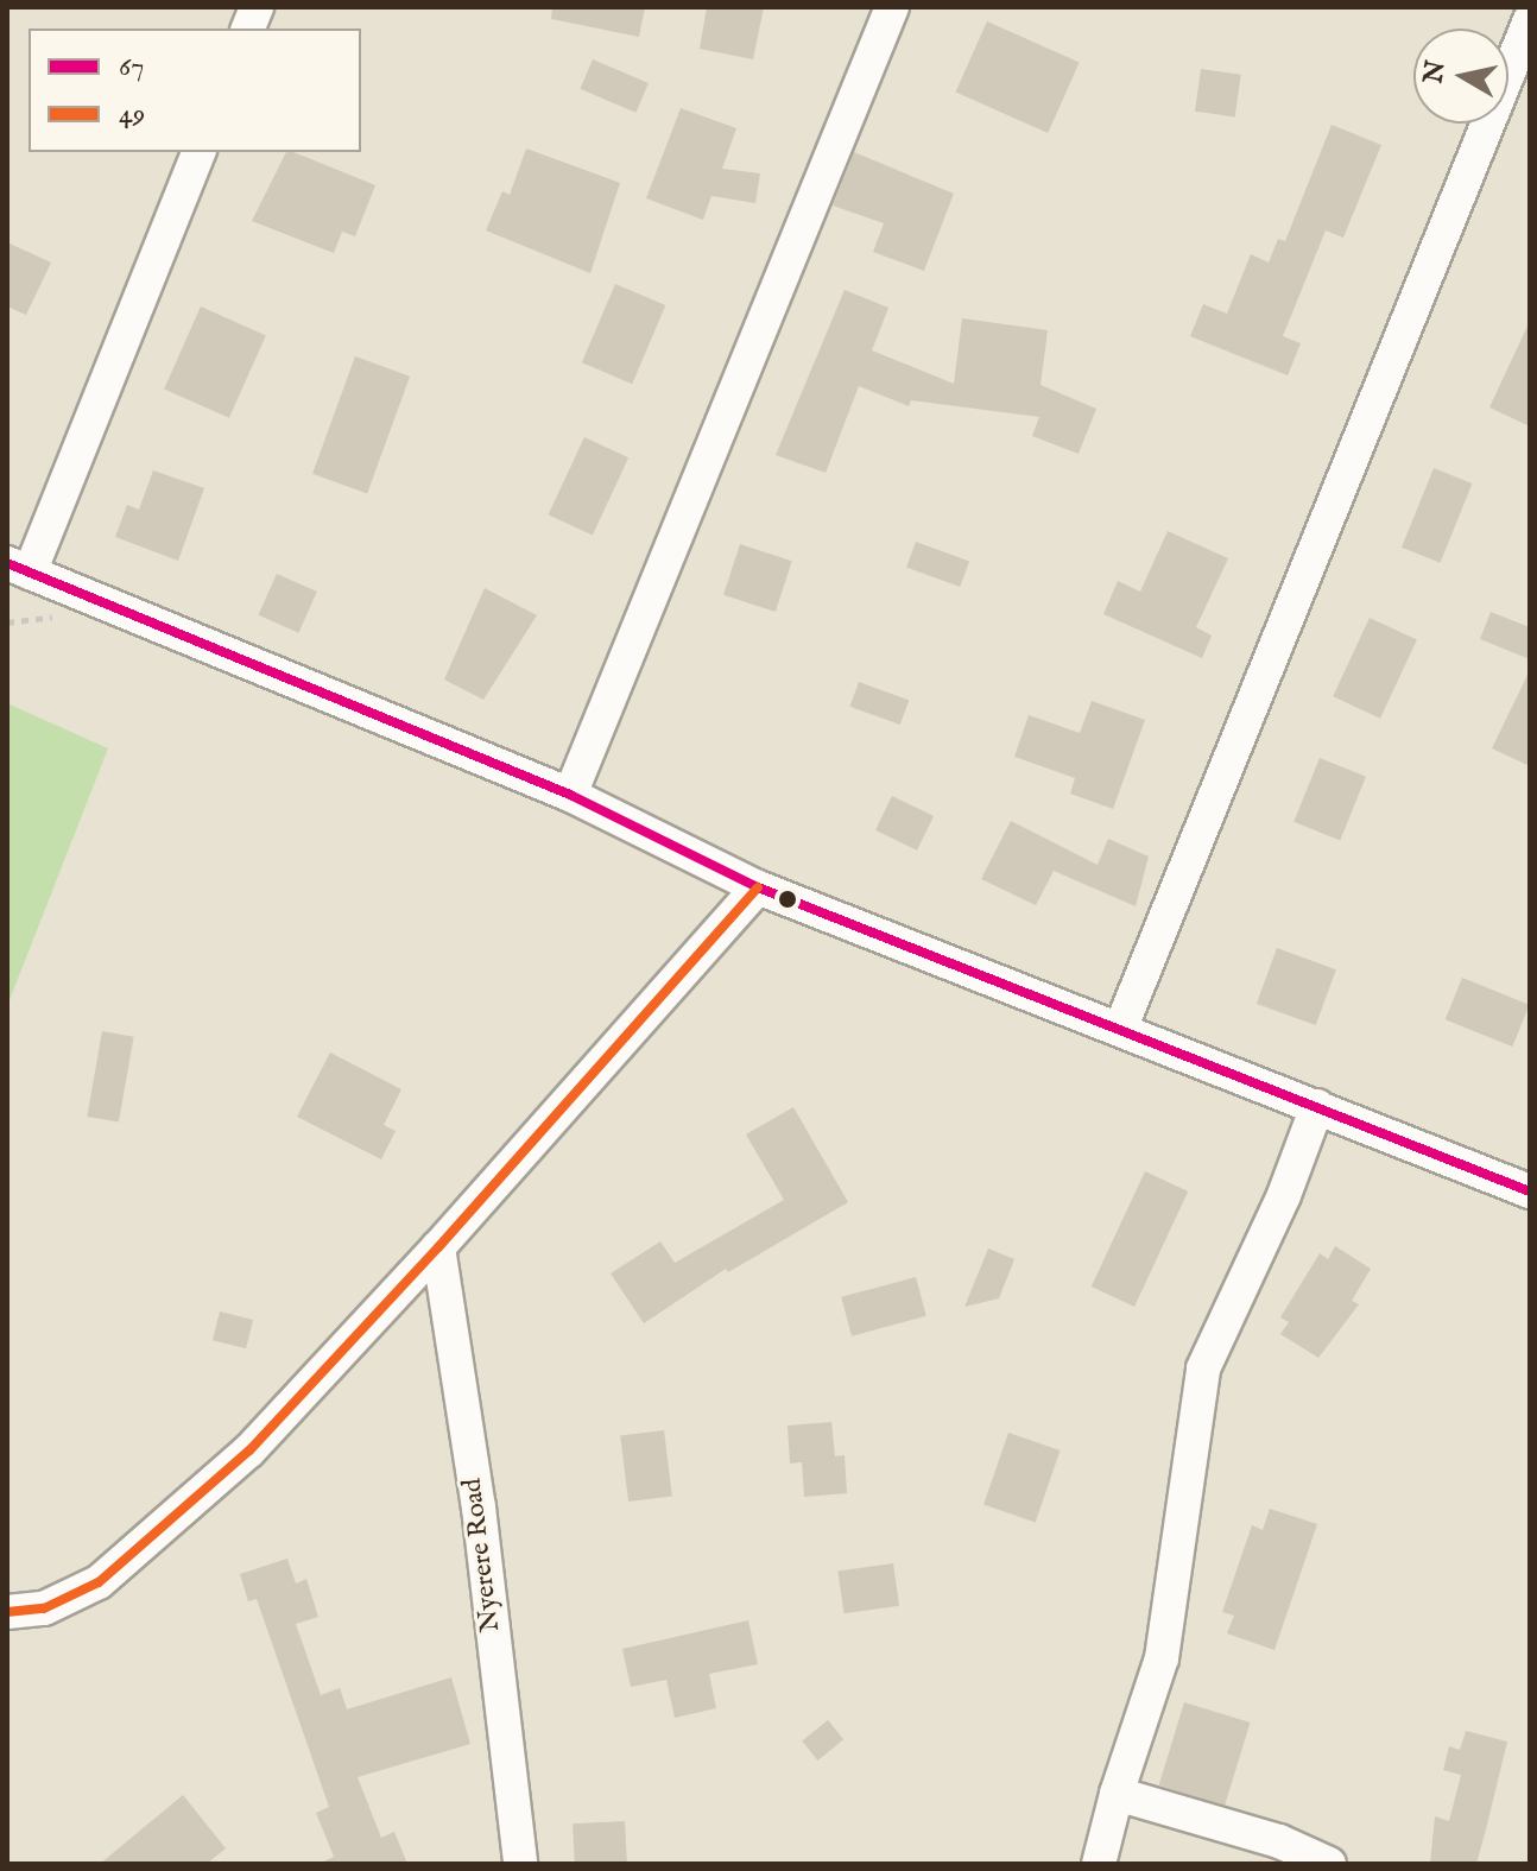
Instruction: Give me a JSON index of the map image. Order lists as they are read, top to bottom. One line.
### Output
{"streets":{"street":["Nyerere Road"]},"lines":["transit line 67","transit line 49"],"legend":["67","49"],"north":"left"}
